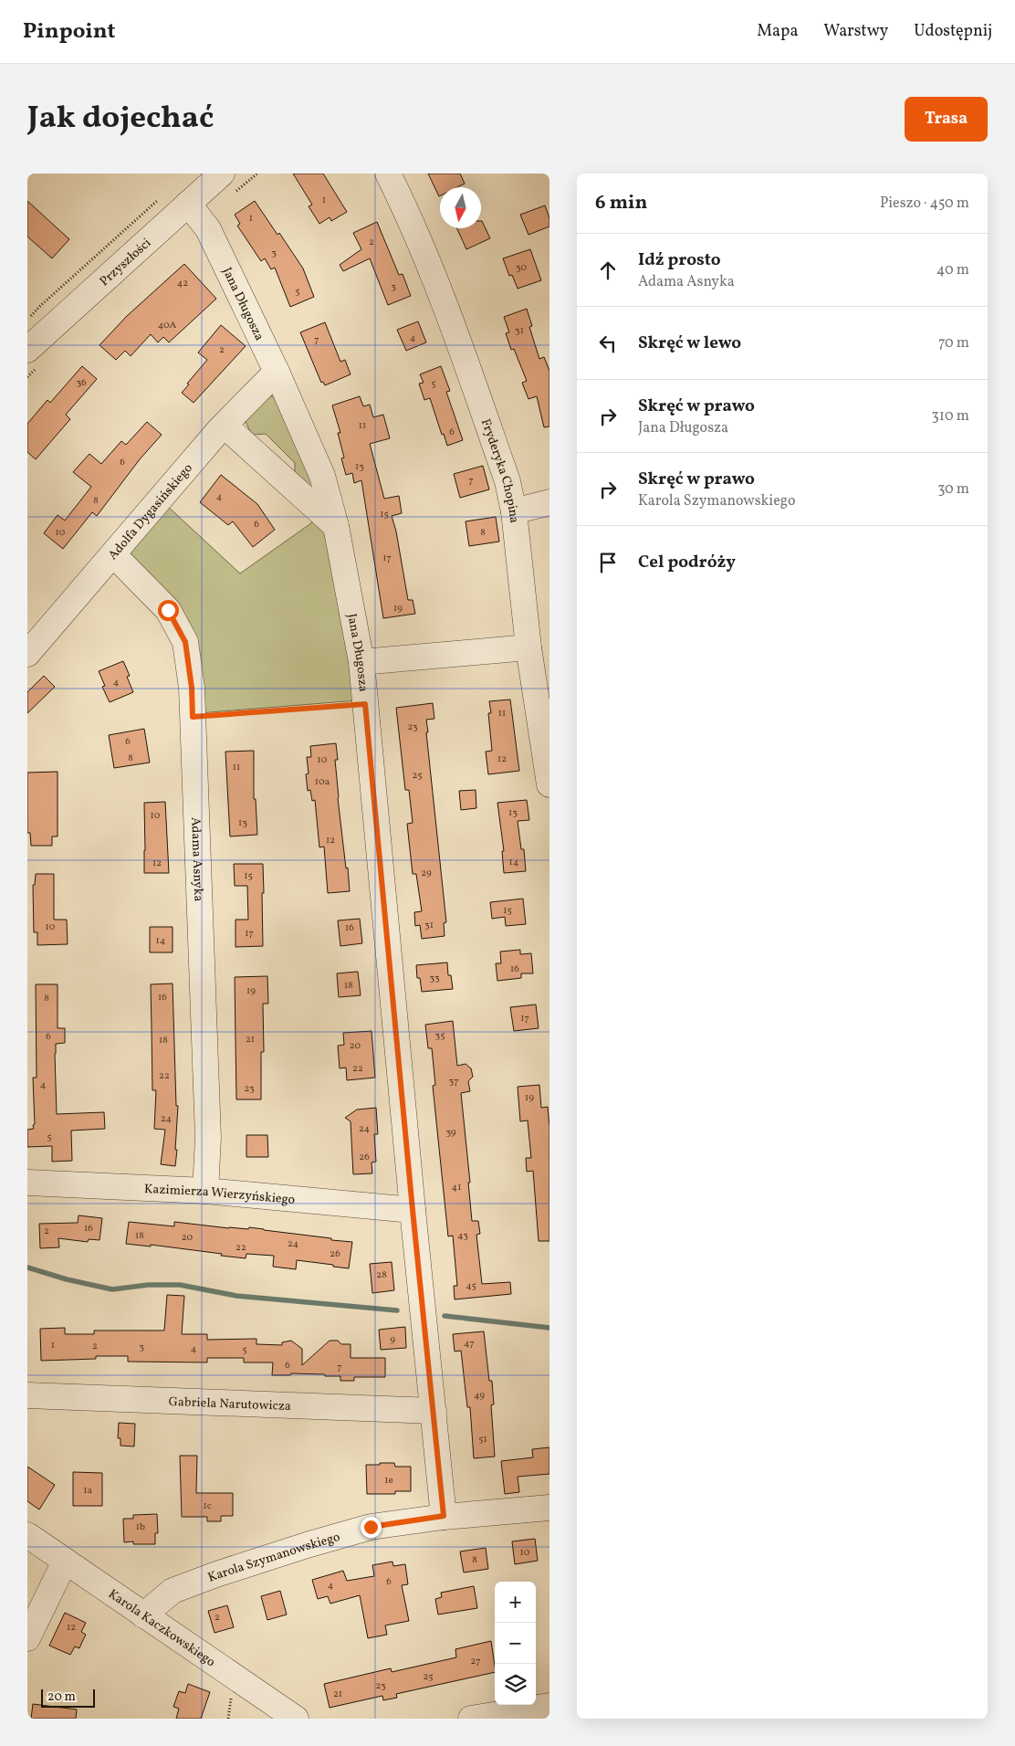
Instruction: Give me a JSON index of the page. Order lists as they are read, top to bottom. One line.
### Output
{"streets":{"street":["Przyszłości","Jana Długosza","Fryderyka Chopina","Adolfa Dygasińskiego","Adama Asnyka","Kazimierza Wierzyńskiego","Gabriela Narutowicza","Karola Szymanowskiego","Karola Kaczkowskiego"]},"crossings":[["Przyszłości","Jana Długosza"],["Jana Długosza","Adolfa Dygasińskiego"],["Jana Długosza","Kazimierza Wierzyńskiego"],["Jana Długosza","Gabriela Narutowicza"],["Jana Długosza","Karola Szymanowskiego"],["Adolfa Dygasińskiego","Adama Asnyka"],["Adama Asnyka","Kazimierza Wierzyńskiego"],["Karola Szymanowskiego","Karola Kaczkowskiego"]],"house_numbers":["1","1","2","3","30","42","3","5","40A","31","4","7","2","36","5","11","6","6","13","7","4","8","15","6","10","8","17","19","4","11","23","6","8","12","10","11","25","10a","13","10","13","12","14","12","29","15","15","31","10","16","17","14","16","33","18","19","16","8","17","35","6","21","18","20","22","22","37","4","23","19","24","24","39","5","26","41","16","2","18","43","20","24","22","26","28","45","9","47","1","2","3","4","5","6","7","49","51","1e","1a","1c","1b","10","8","6","4","2","12","27","25","23","21"],"scale_bar":"20 m","north":"bottom","page":{"header":"Pinpoint","nav":["Mapa","Warstwy","Udostępnij"],"title":"Jak dojechać","buttons":"Trasa","heading":["6 min","Pieszo · 450 m"],"list":[["Idź prosto","Adama Asnyka","40 m"],["Skręć w lewo","70 m"],["Skręć w prawo","Jana Długosza","310 m"],["Skręć w prawo","Karola Szymanowskiego","30 m"],"Cel podróży"],"map_buttons":["+","−"],"scale":"20 m"}}
